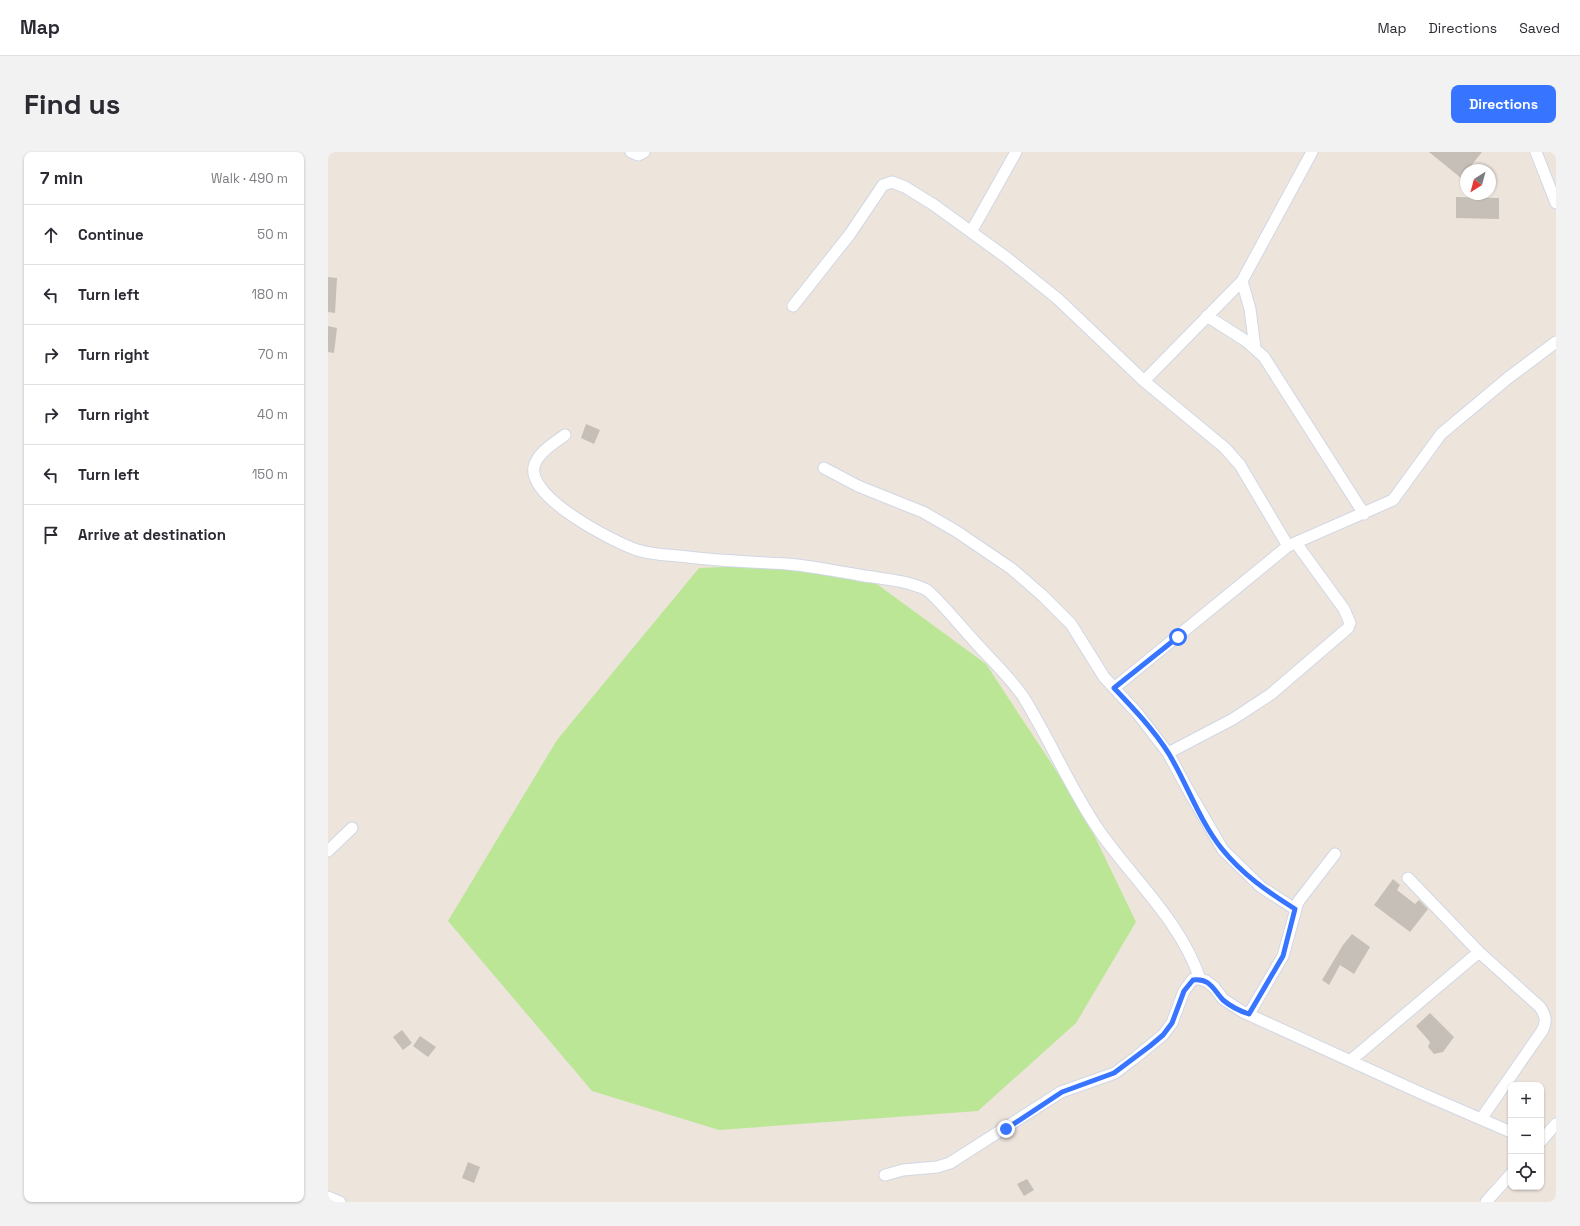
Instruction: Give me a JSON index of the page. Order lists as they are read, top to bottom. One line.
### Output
{"north":"bottom left","page":{"header":"Map","nav":["Map","Directions","Saved"],"buttons":"Directions","title":"Find us","heading":["7 min","Walk · 490 m"],"list":[["Continue","50 m"],["Turn left","180 m"],["Turn right","70 m"],["Turn right","40 m"],["Turn left","150 m"],"Arrive at destination"],"map_buttons":["+","−"]}}
